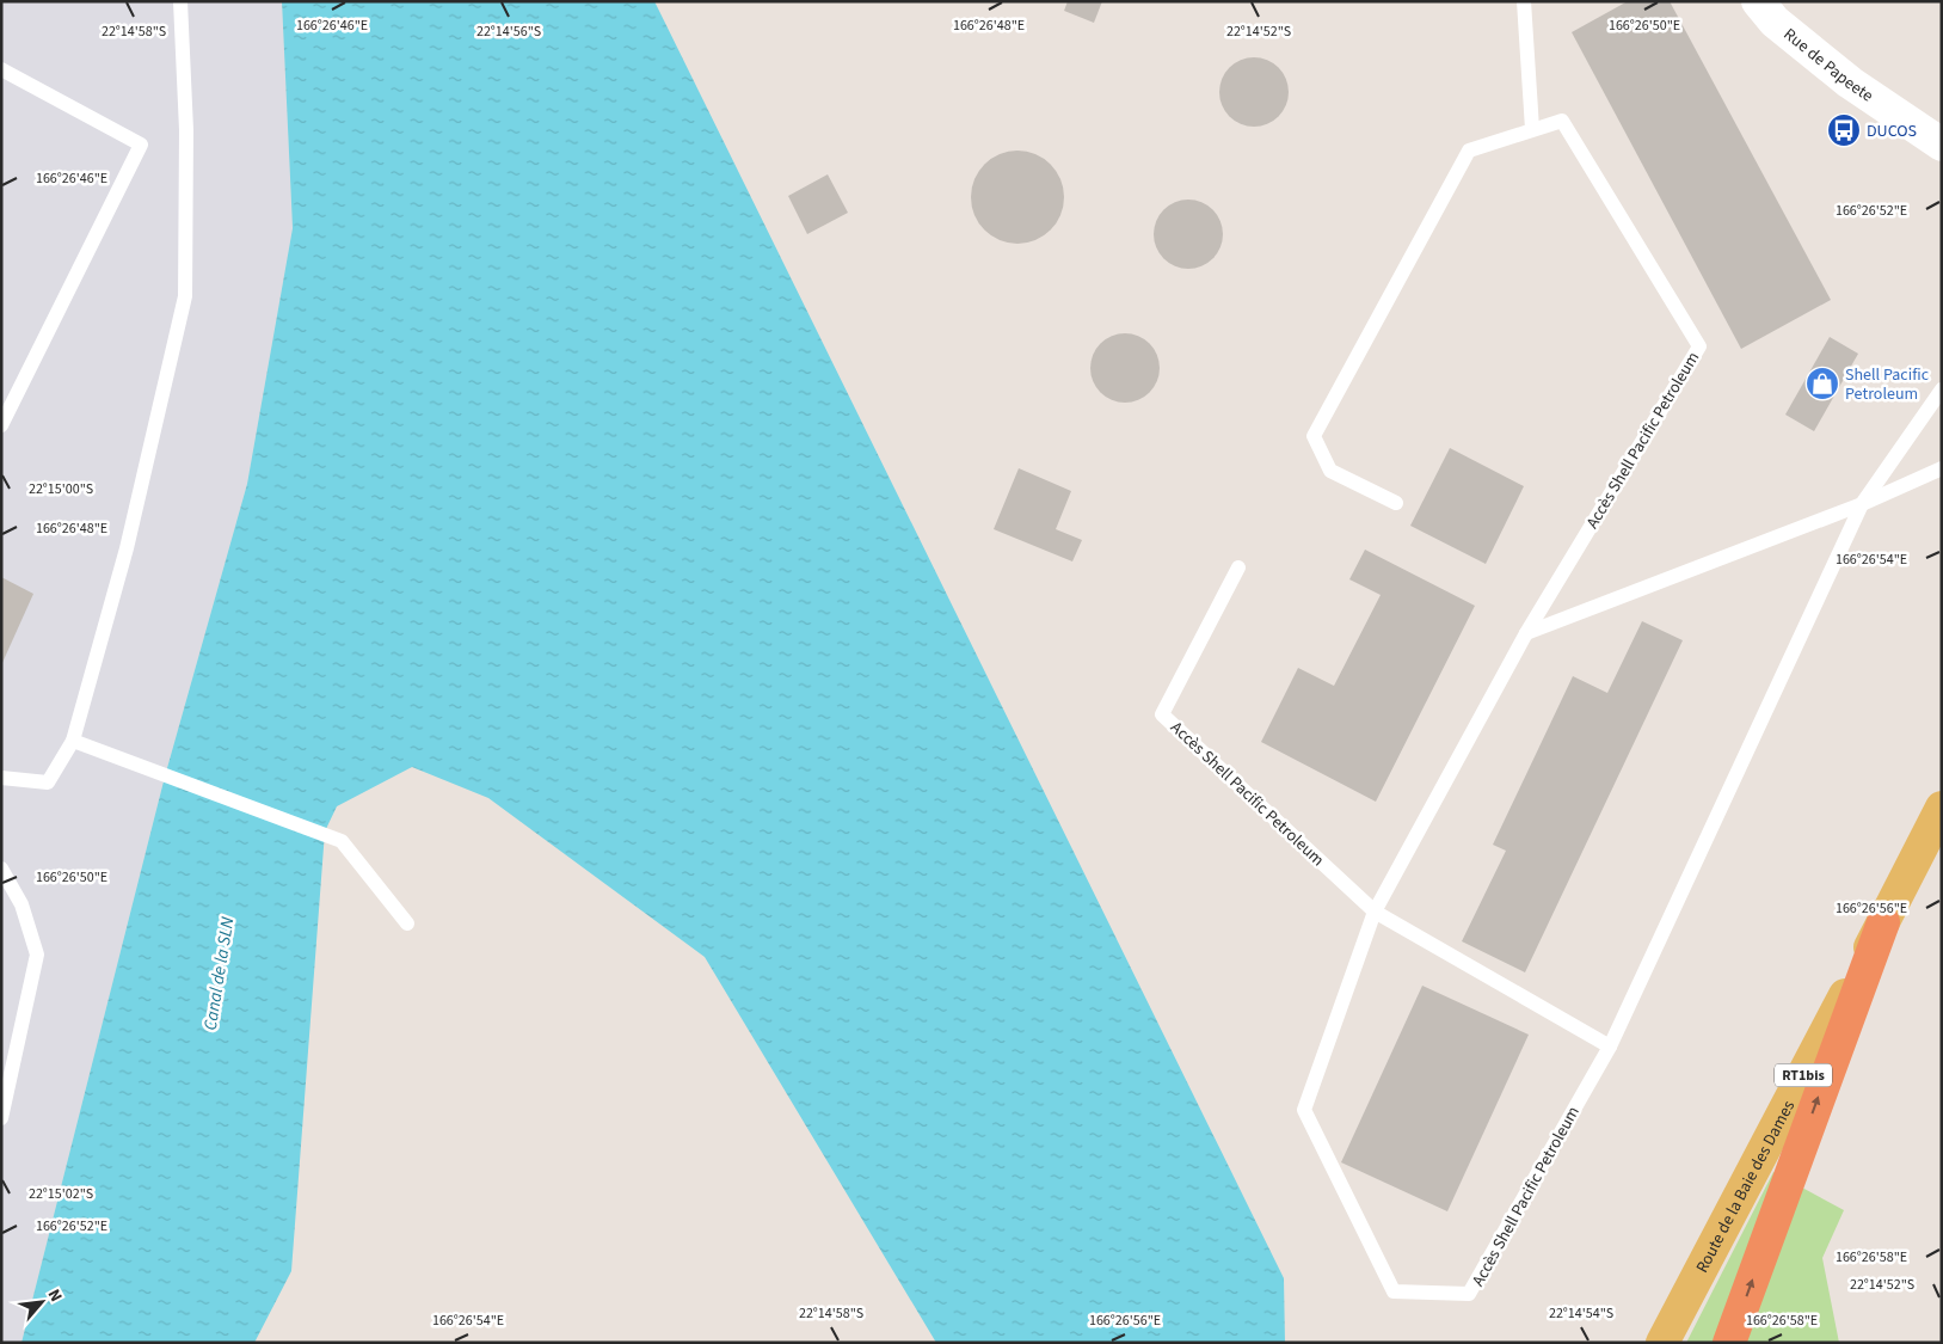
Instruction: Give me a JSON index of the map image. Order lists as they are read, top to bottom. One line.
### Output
{"streets":{"main road":["RT1bis","Route de la Baie des Dames"],"street":["Rue de Papeete"],"lane":["Accès Shell Pacific Petroleum"]},"water":["Canal de la SLN"],"places":{"bus stop":["DUCOS"],"shop":["Shell Pacific Petroleum"]},"north":"top right","coordinates":["166°26'48\"E","166°26'50\"E","166°26'46\"E","22°14'58\"S","22°14'56\"S","22°14'52\"S","166°26'52\"E","22°15'00\"S","166°26'54\"E","166°26'56\"E","22°15'02\"S","166°26'58\"E","22°14'54\"S"]}
